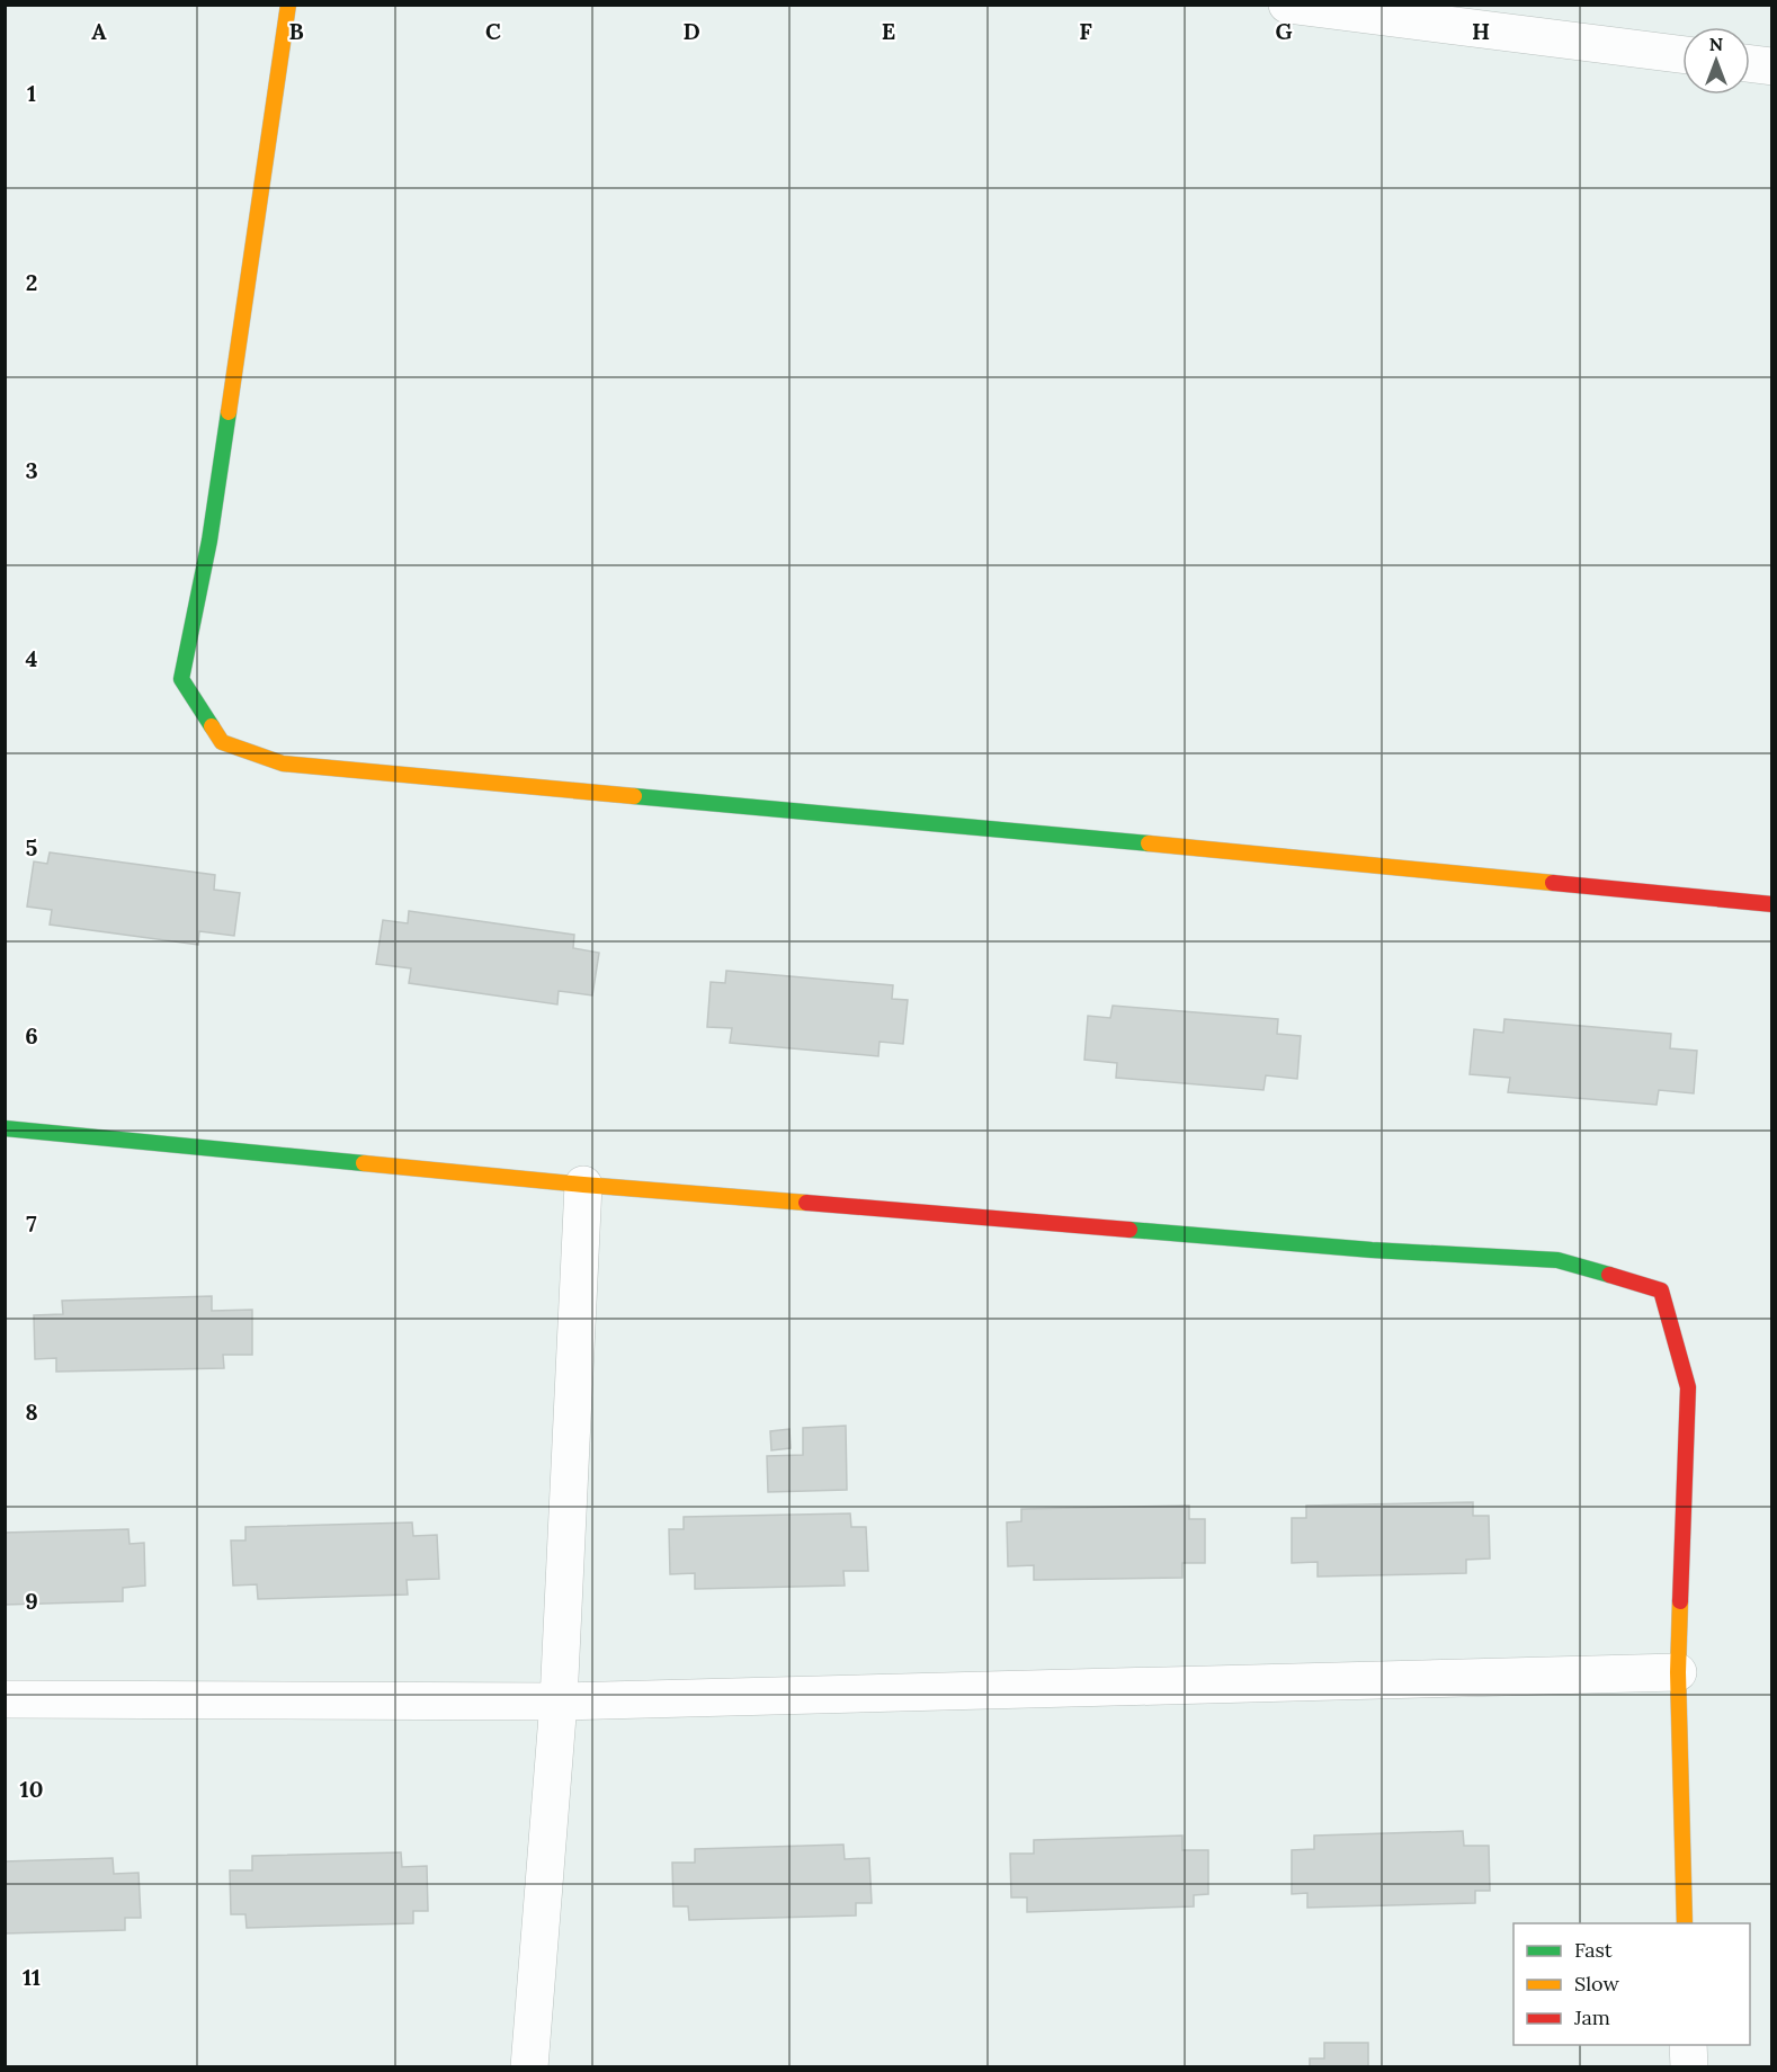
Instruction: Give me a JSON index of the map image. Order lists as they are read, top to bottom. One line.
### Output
{"legend":["Fast","Slow","Jam"],"north":"top","grid":{"columns":["A","B","C","D","E","F","G","H"],"rows":["1","2","3","4","5","6","7","8","9","10","11"]}}
